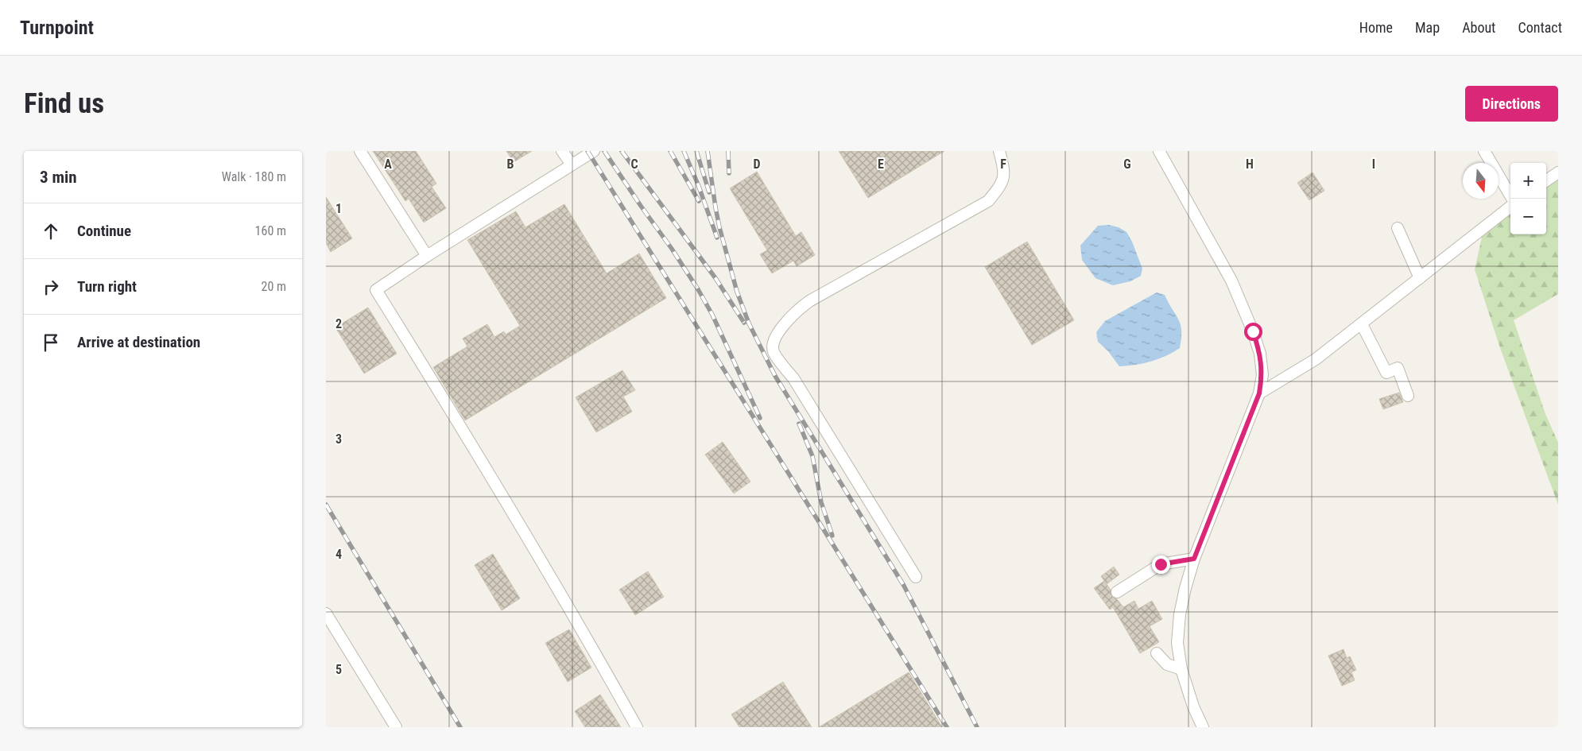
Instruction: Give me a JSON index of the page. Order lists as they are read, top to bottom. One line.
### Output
{"north":"bottom","page":{"header":"Turnpoint","nav":["Home","Map","About","Contact"],"buttons":"Directions","title":"Find us","heading":["3 min","Walk · 180 m"],"map_buttons":["+","−"],"list":[["Continue","160 m"],["Turn right","20 m"],"Arrive at destination"]},"grid":{"columns":["A","B","C","D","E","F","G","H","I"],"rows":["1","2","3","4","5"]}}
